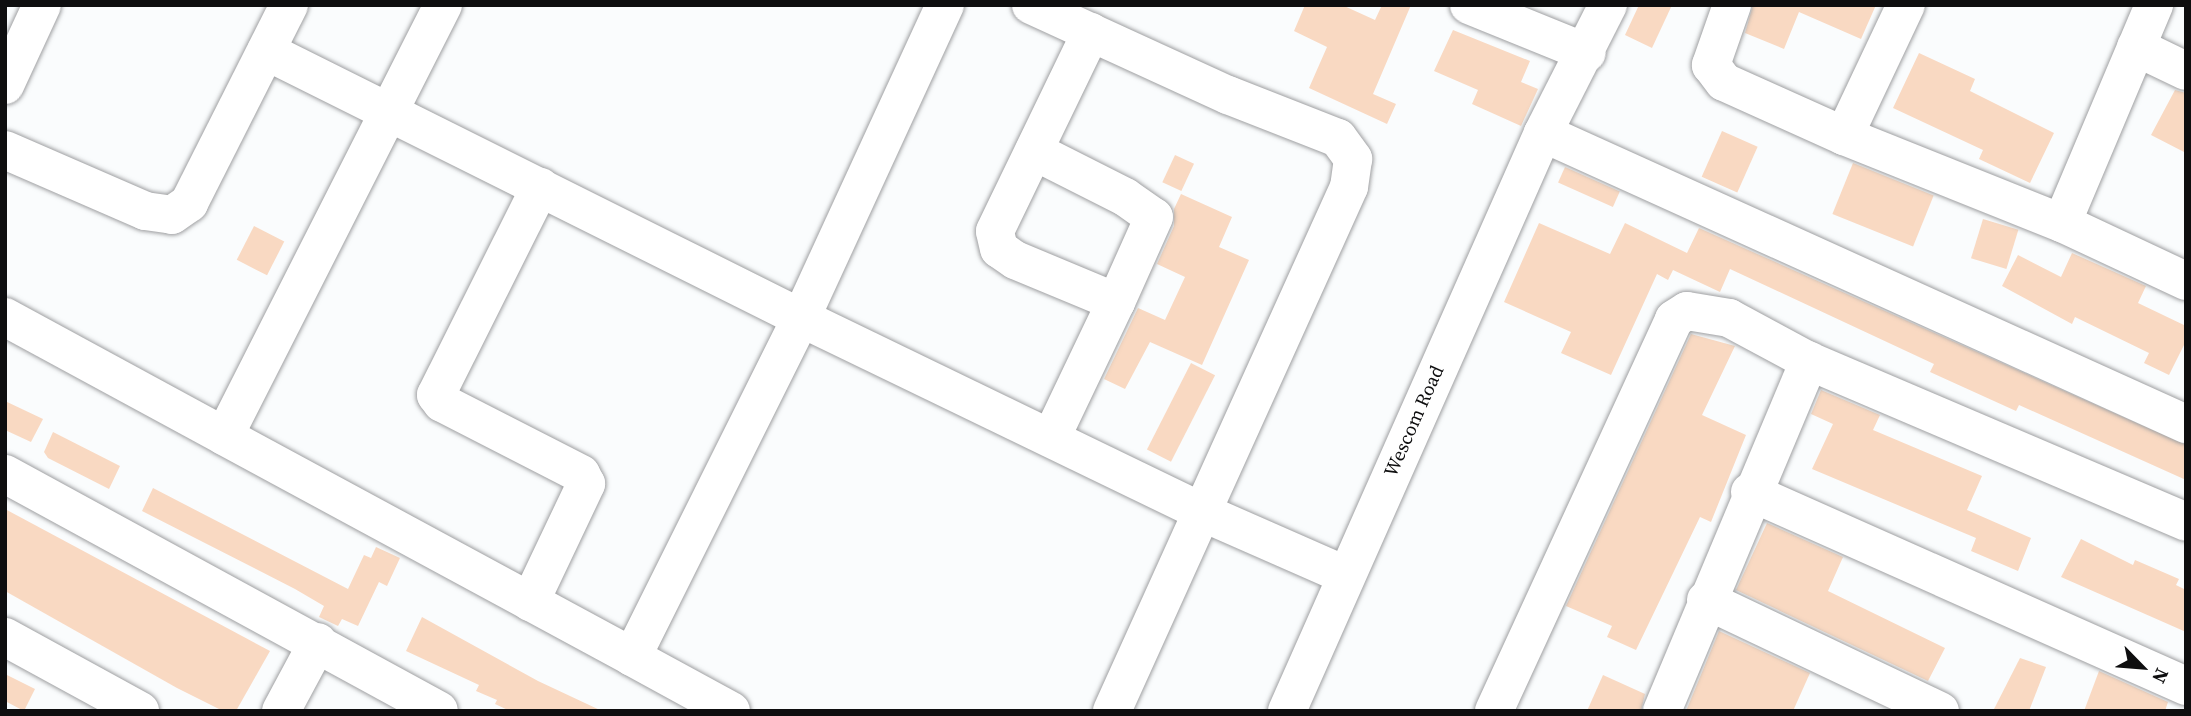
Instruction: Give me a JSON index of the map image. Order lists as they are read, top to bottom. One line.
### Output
{"streets":{"street":["Wescom Road"]},"north":"bottom right"}
